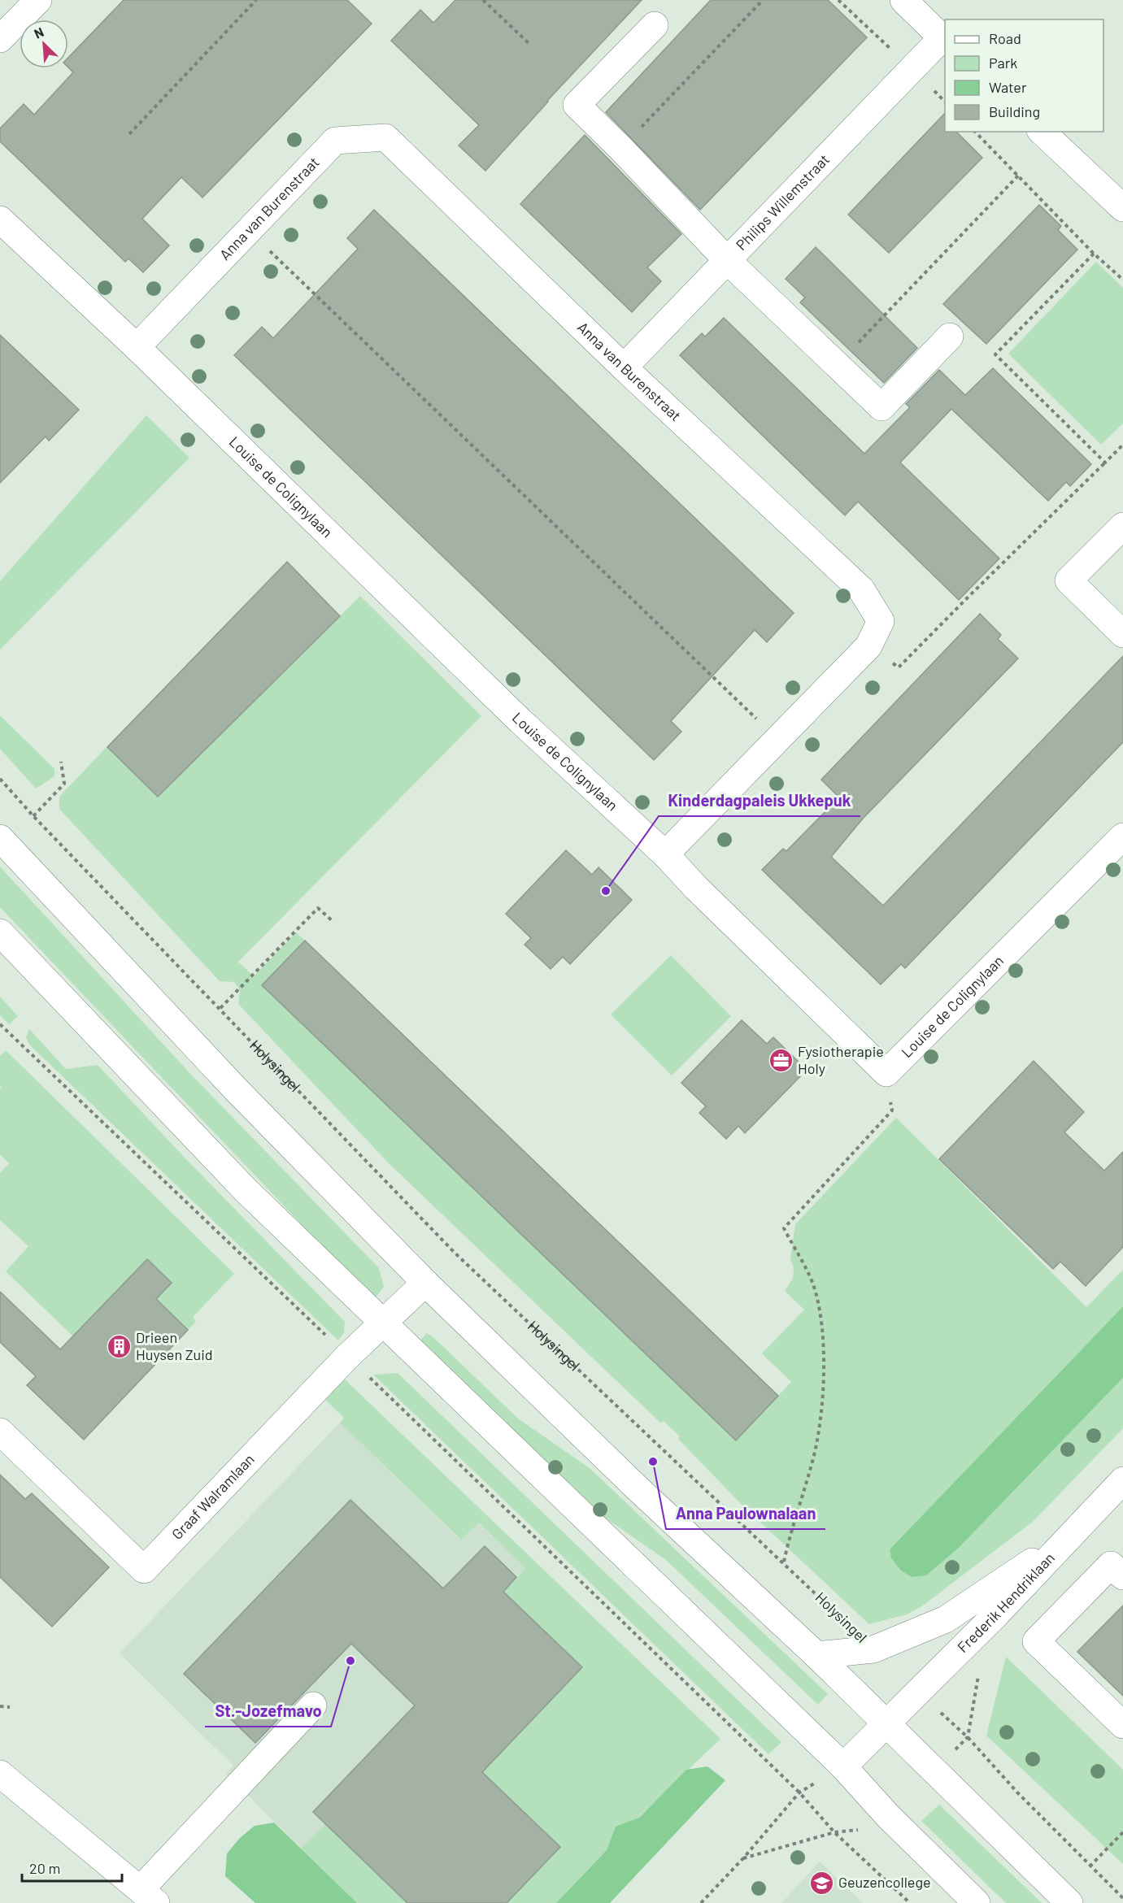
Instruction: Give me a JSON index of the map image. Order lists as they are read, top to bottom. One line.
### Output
{"streets":{"street":["Philips Willemstraat","Anna van Burenstraat","Louise de Colignylaan","Graaf Walramlaan","Frederik Hendriklaan"],"path":["Holysingel"]},"crossings":[["Philips Willemstraat","Anna van Burenstraat"],["Anna van Burenstraat","Louise de Colignylaan"]],"places":{"other":["Kinderdagpaleis Ukkepuk","Anna Paulownalaan","St.-Jozefmavo"],"office":["Fysiotherapie Holy"],"building":["Drieen Huysen Zuid"],"school or university":["Geuzencollege"]},"legend":["Road","Park","Water","Building"],"scale_bar":"20 m","north":"top left"}
